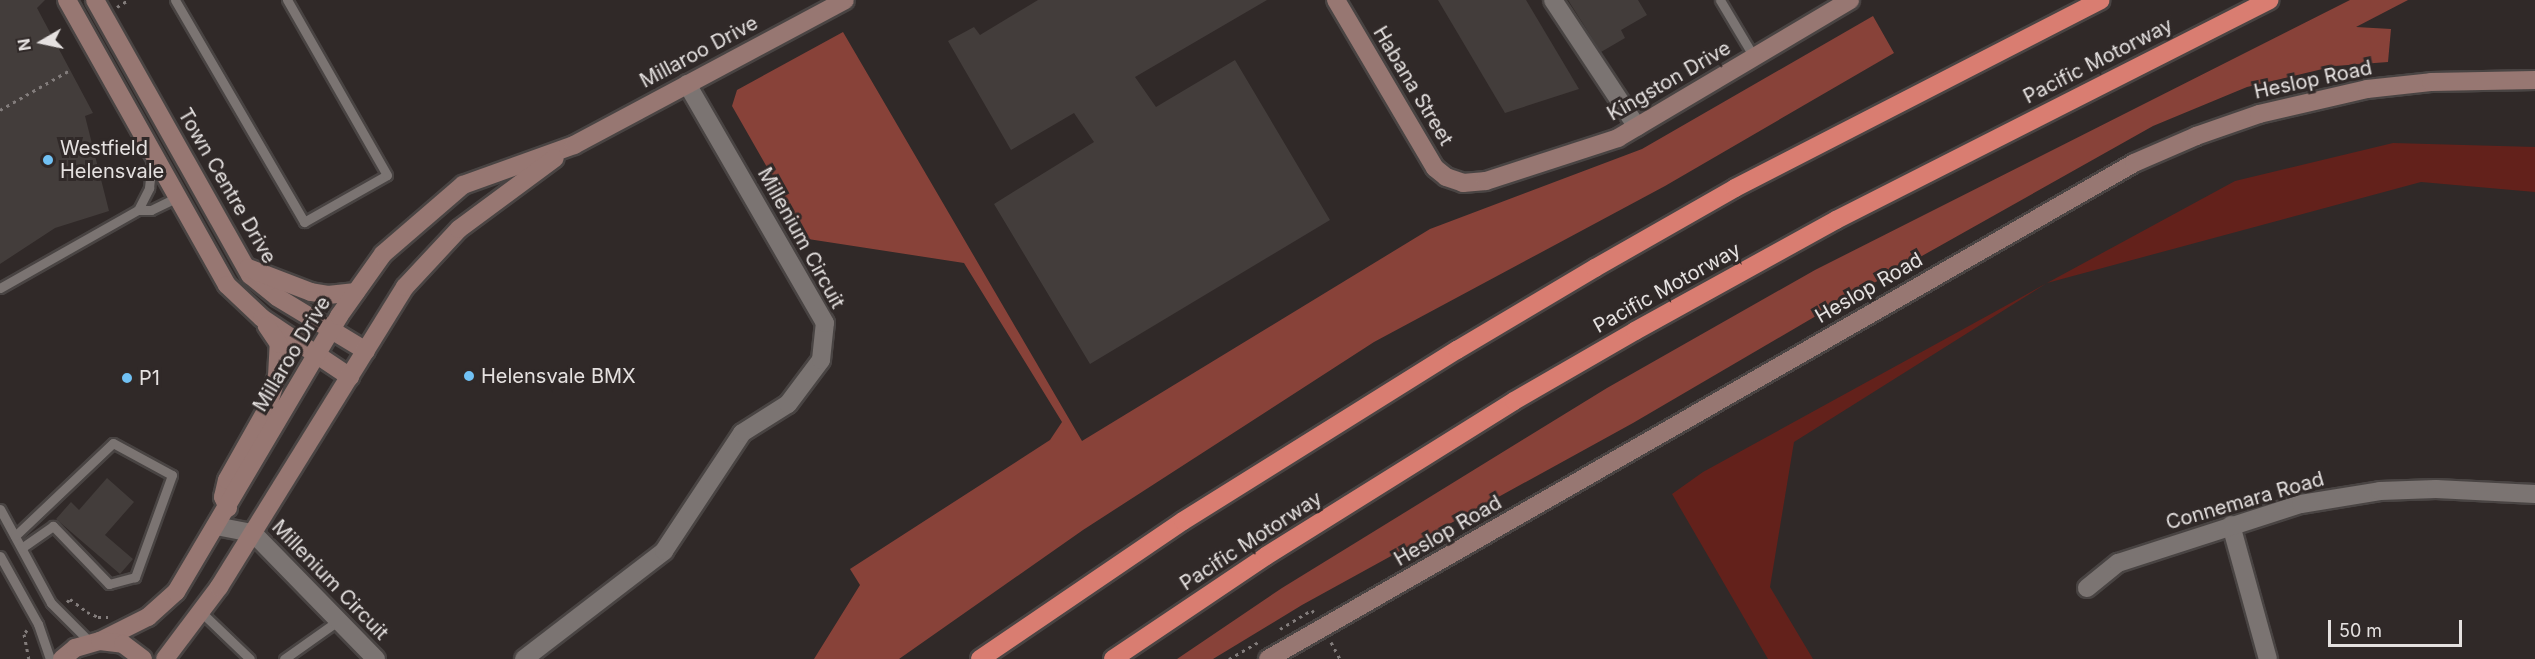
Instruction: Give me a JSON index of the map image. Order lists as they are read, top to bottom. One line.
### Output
{"streets":{"highway":["Pacific Motorway"],"street":["Millaroo Drive","Heslop Road","Kingston Drive","Habana Street","Town Centre Drive","Millenium Circuit","Connemara Road"]},"crossings":[["Millaroo Drive","Town Centre Drive"],["Millaroo Drive","Millenium Circuit"],["Kingston Drive","Habana Street"]],"places":["Westfield Helensvale","Helensvale BMX","P1"],"scale_bar":"50 m","north":"left"}
